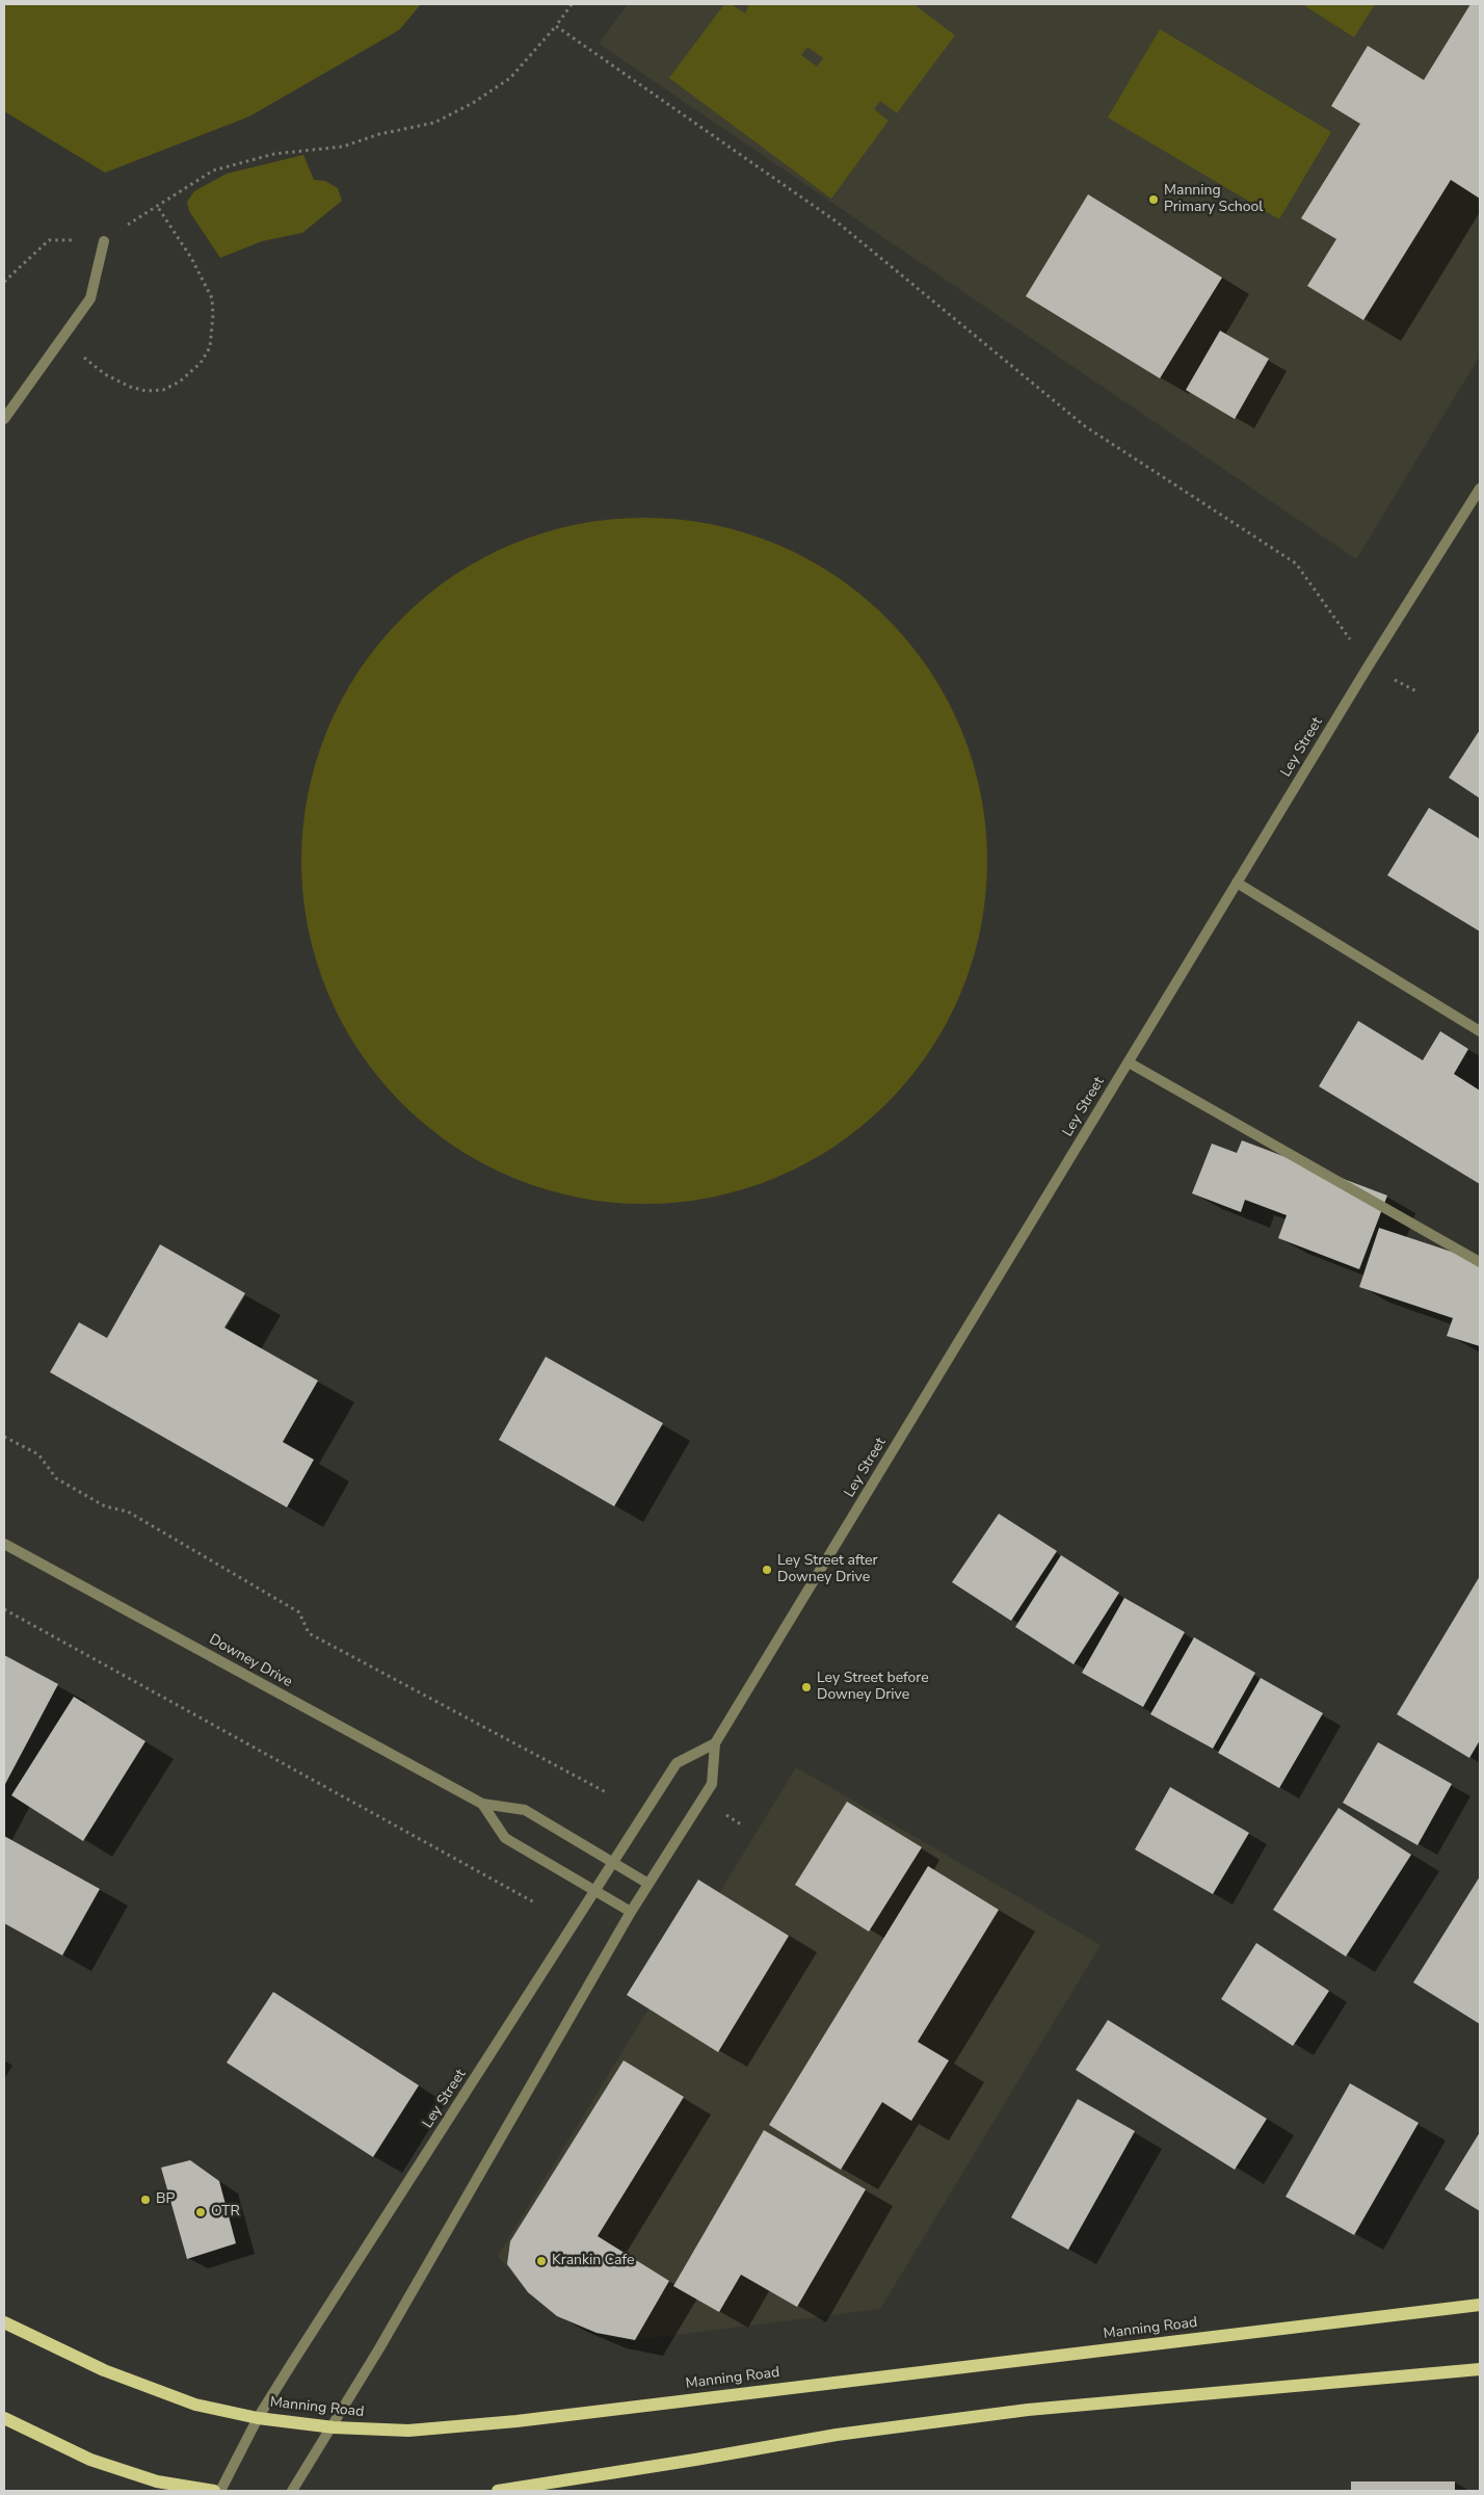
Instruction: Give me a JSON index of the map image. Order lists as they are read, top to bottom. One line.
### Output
{"streets":{"main road":["Manning Road"],"street":["Ley Street","Downey Drive"]},"crossings":[["Ley Street","Downey Drive"],["Ley Street","Manning Road"]],"places":["Manning Primary School","Ley Street after Downey Drive","Ley Street before Downey Drive","BP","OTR","Krankin Cafe"]}
